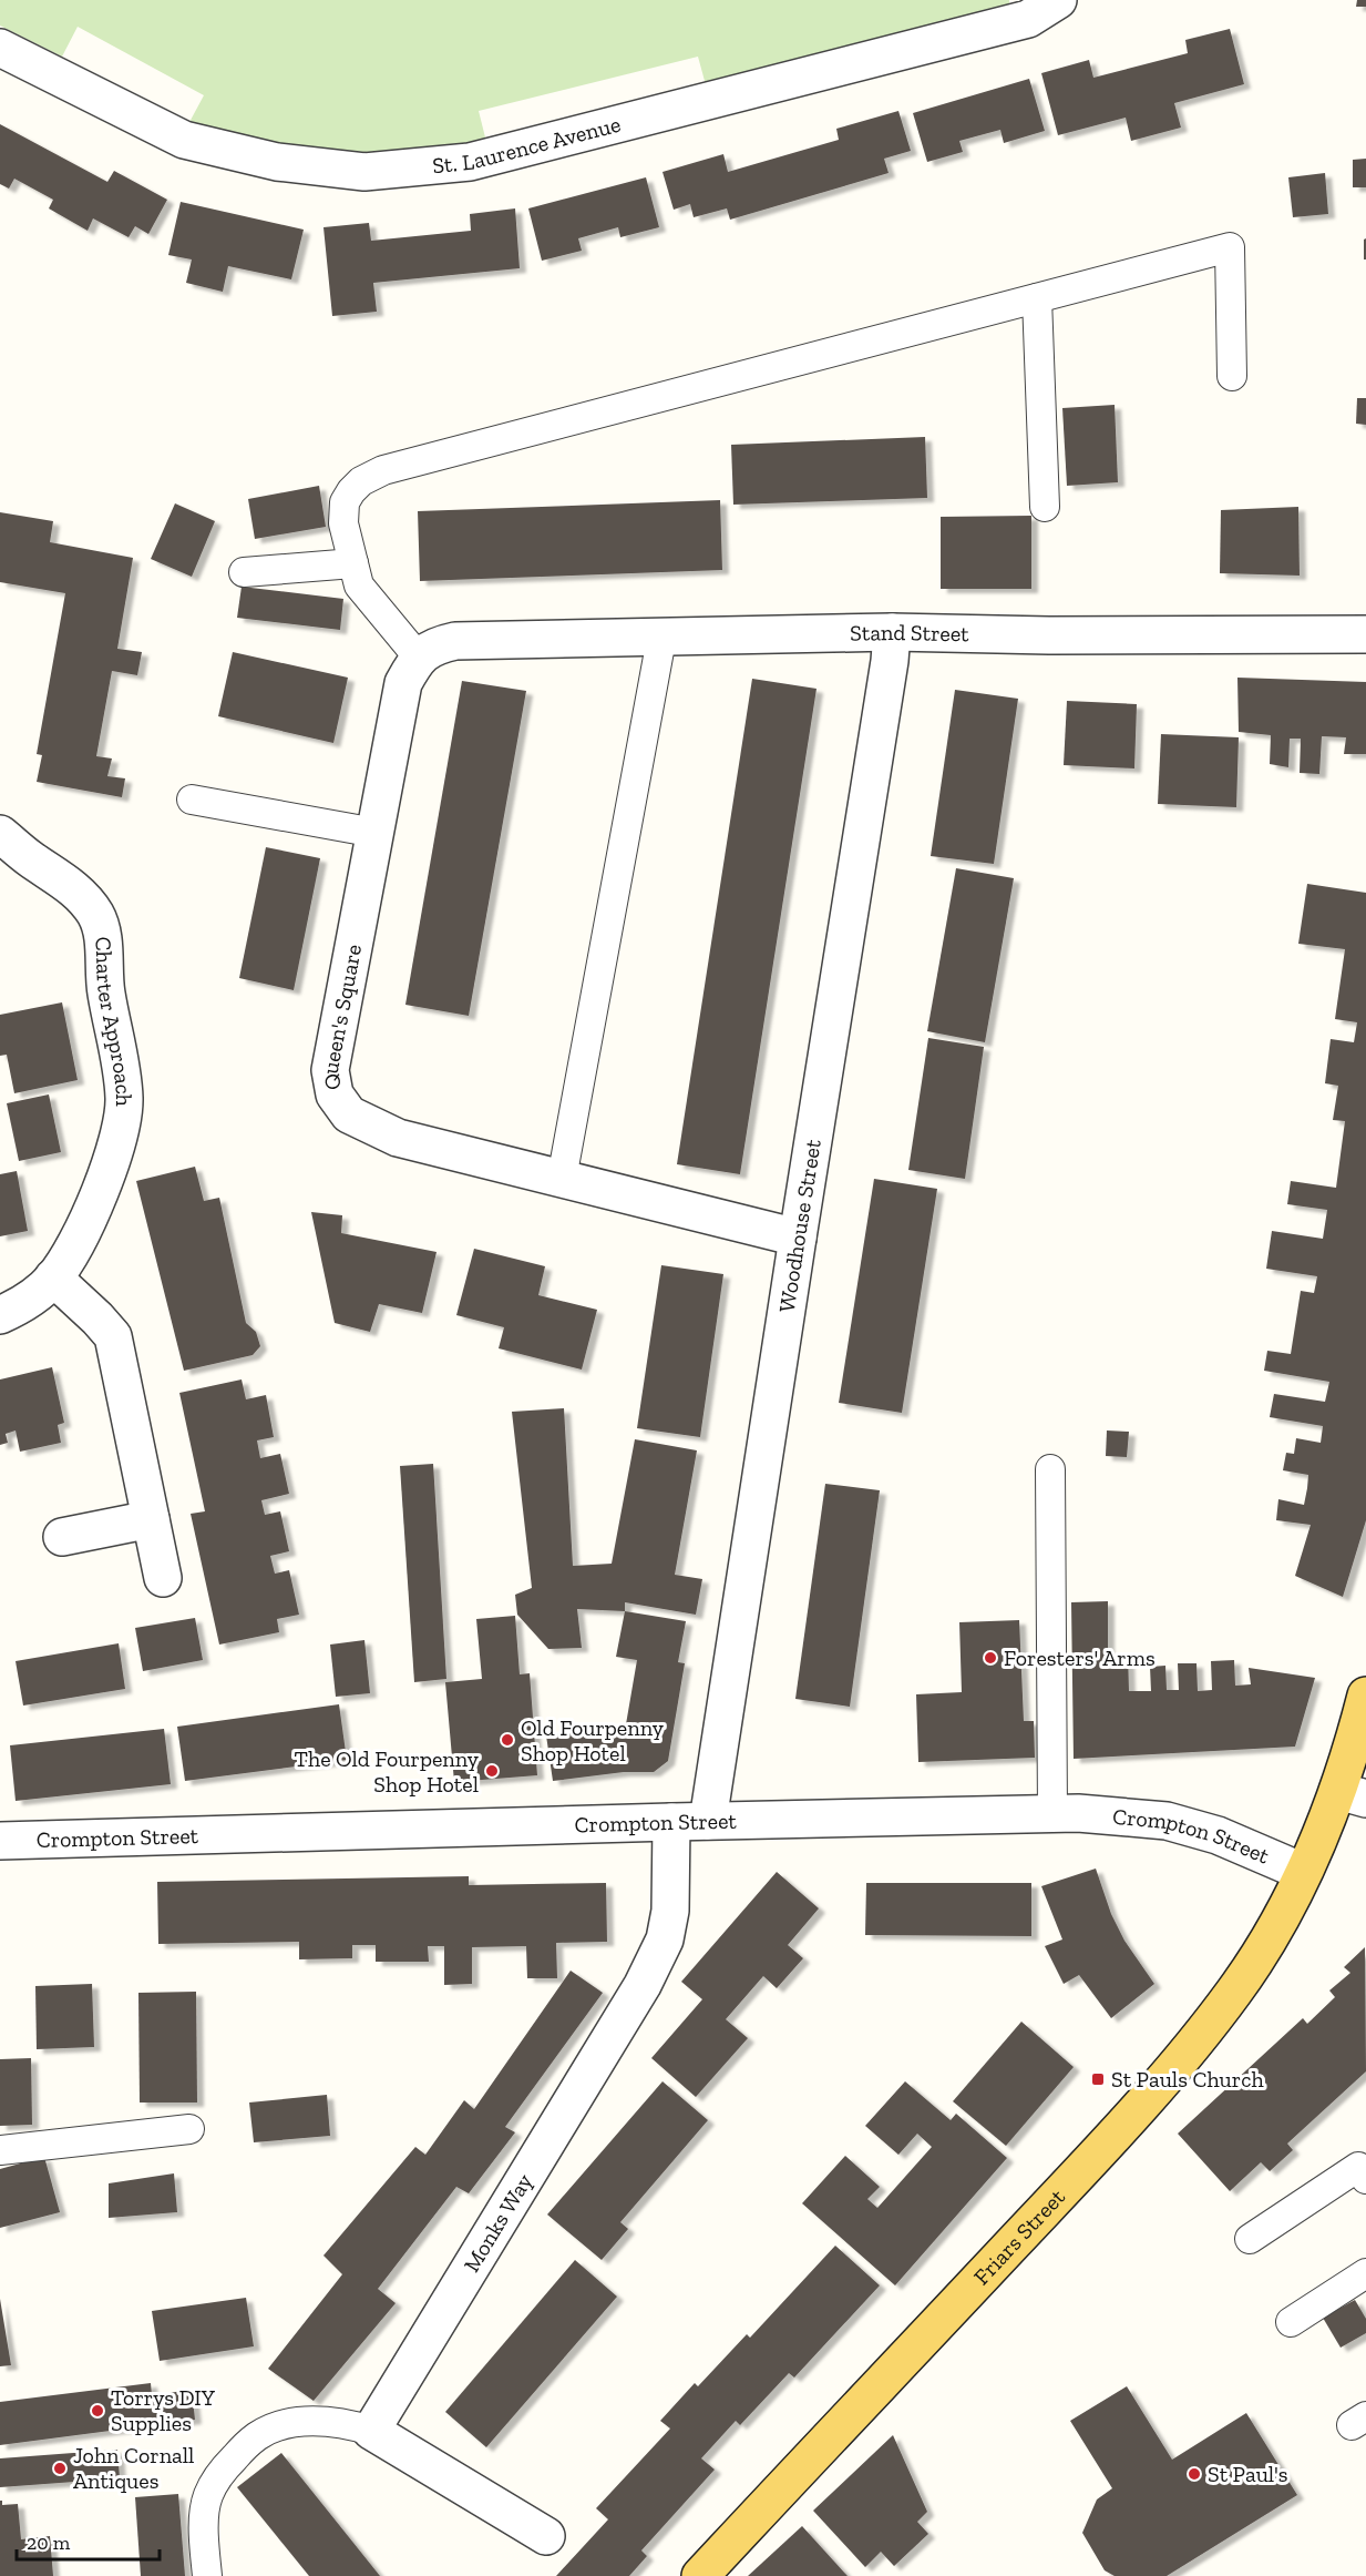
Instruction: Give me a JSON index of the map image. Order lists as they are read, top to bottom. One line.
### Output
{"streets":{"main road":["Friars Street"],"street":["St. Laurence Avenue","Stand Street","Queen's Square","Charter Approach","Woodhouse Street","Crompton Street","Monks Way"]},"crossings":[["Stand Street","Queen's Square"],["Stand Street","Woodhouse Street"],["Queen's Square","Woodhouse Street"],["Woodhouse Street","Crompton Street"],["Crompton Street","Monks Way"],["Crompton Street","Friars Street"]],"places":{"other":["Foresters' Arms","Old Fourpenny Shop Hotel","The Old Fourpenny Shop Hotel","Torrys DIY Supplies","John Cornall Antiques","St Paul's"],"transit":["St Pauls Church"]},"scale_bar":"20 m"}
